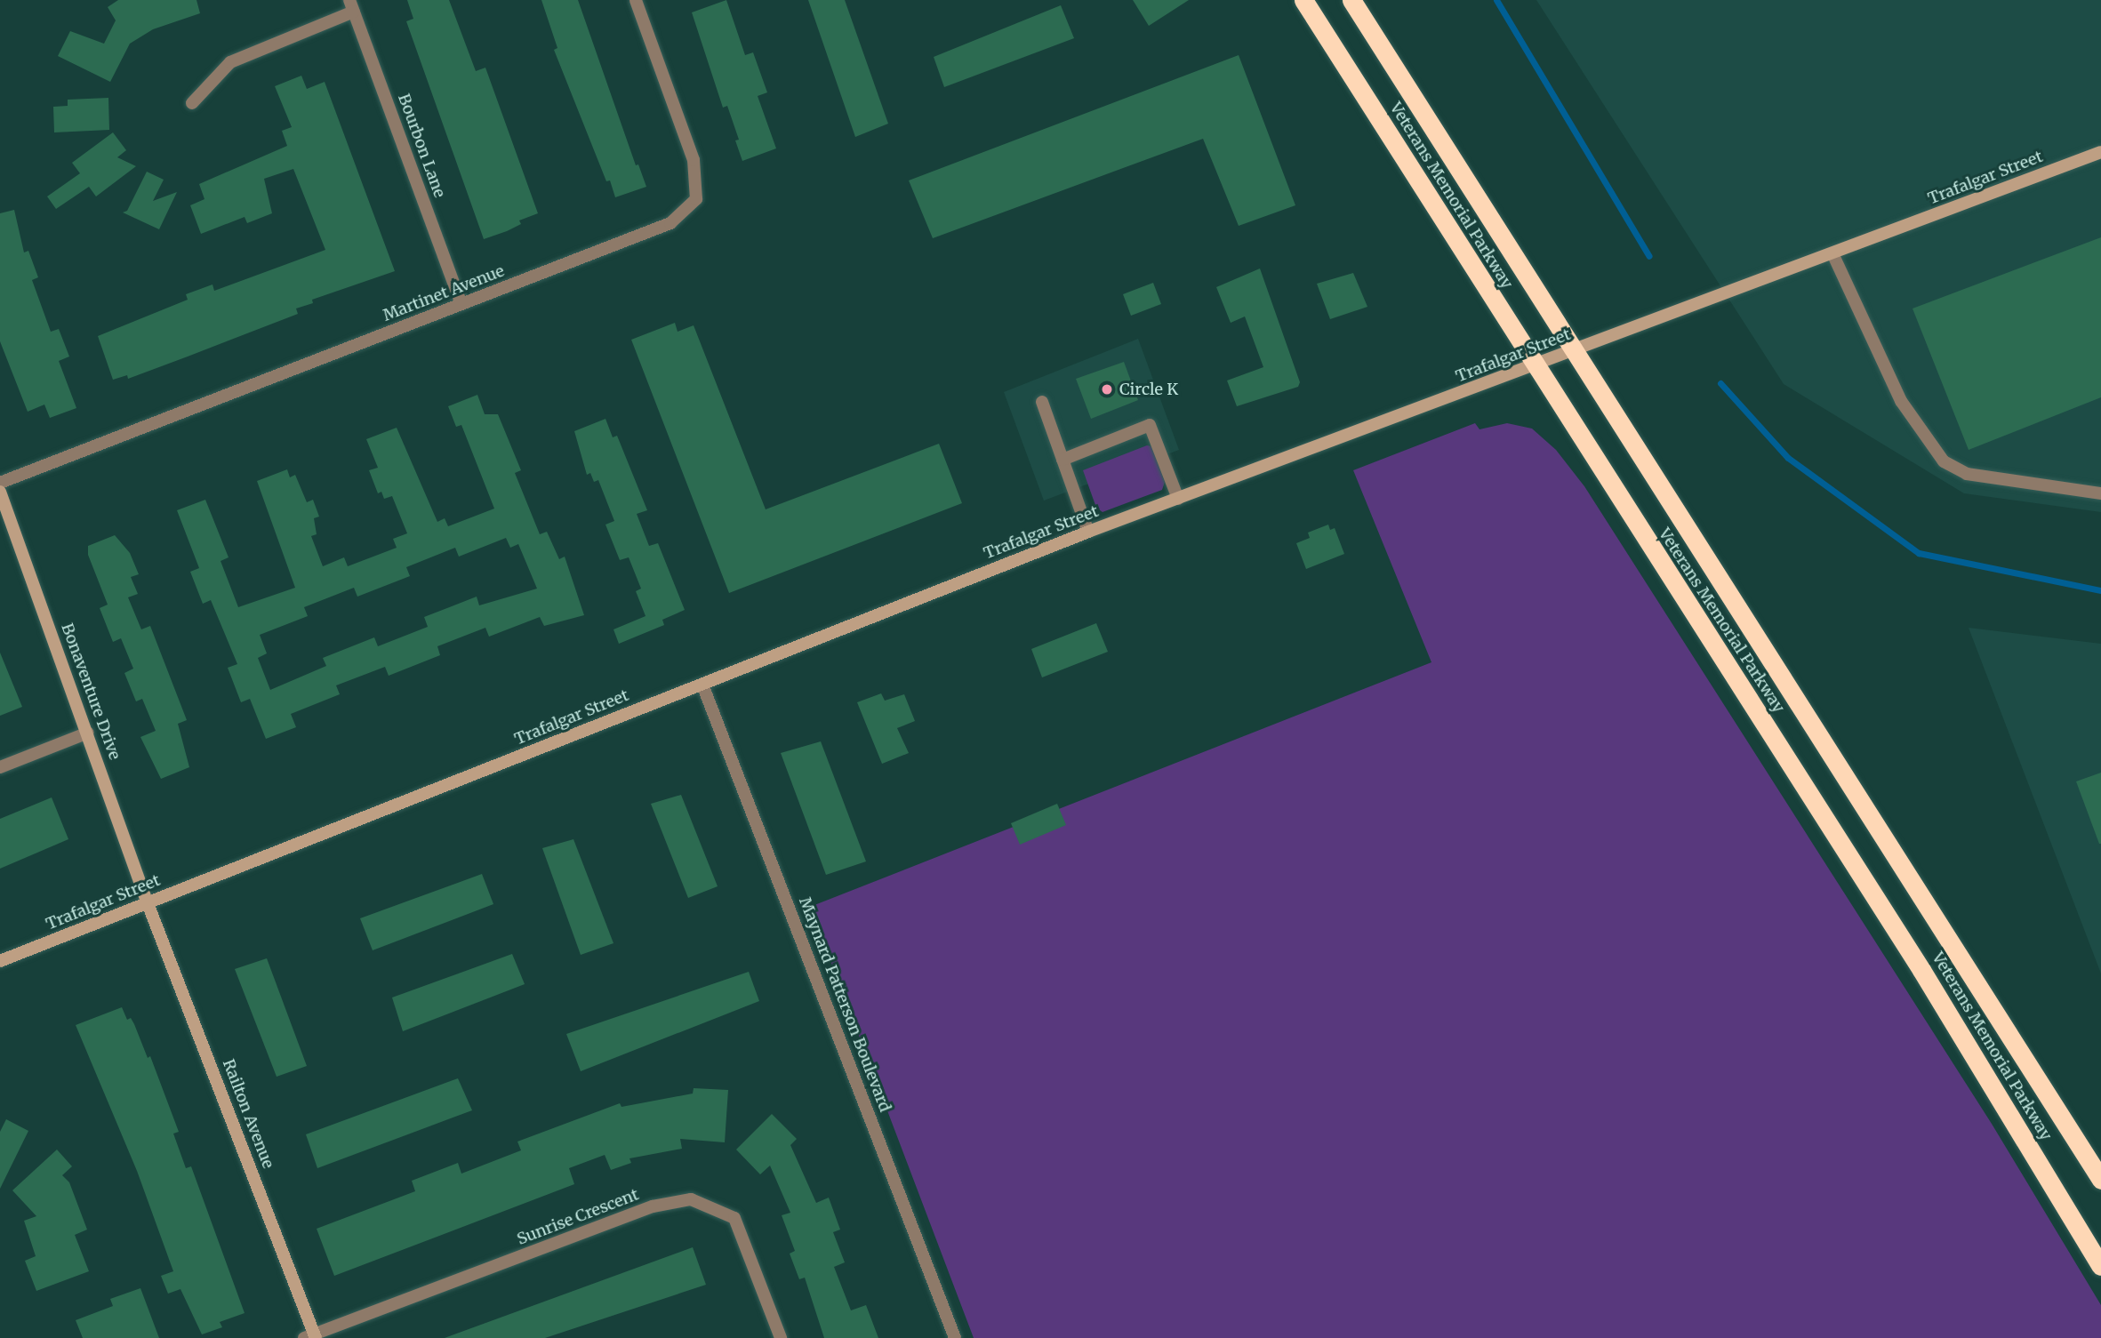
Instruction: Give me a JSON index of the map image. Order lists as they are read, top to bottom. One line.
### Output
{"streets":{"highway":["Veterans Memorial Parkway"],"main road":["Trafalgar Street","Bonaventure Drive","Railton Avenue"],"street":["Bourbon Lane","Martinet Avenue","Maynard Patterson Boulevard","Sunrise Crescent"]},"crossings":[["Bourbon Lane","Martinet Avenue"],["Trafalgar Street","Veterans Memorial Parkway"],["Trafalgar Street","Bonaventure Drive"],["Trafalgar Street","Maynard Patterson Boulevard"],["Trafalgar Street","Railton Avenue"],["Bonaventure Drive","Railton Avenue"],["Railton Avenue","Sunrise Crescent"]],"places":["Circle K"]}
